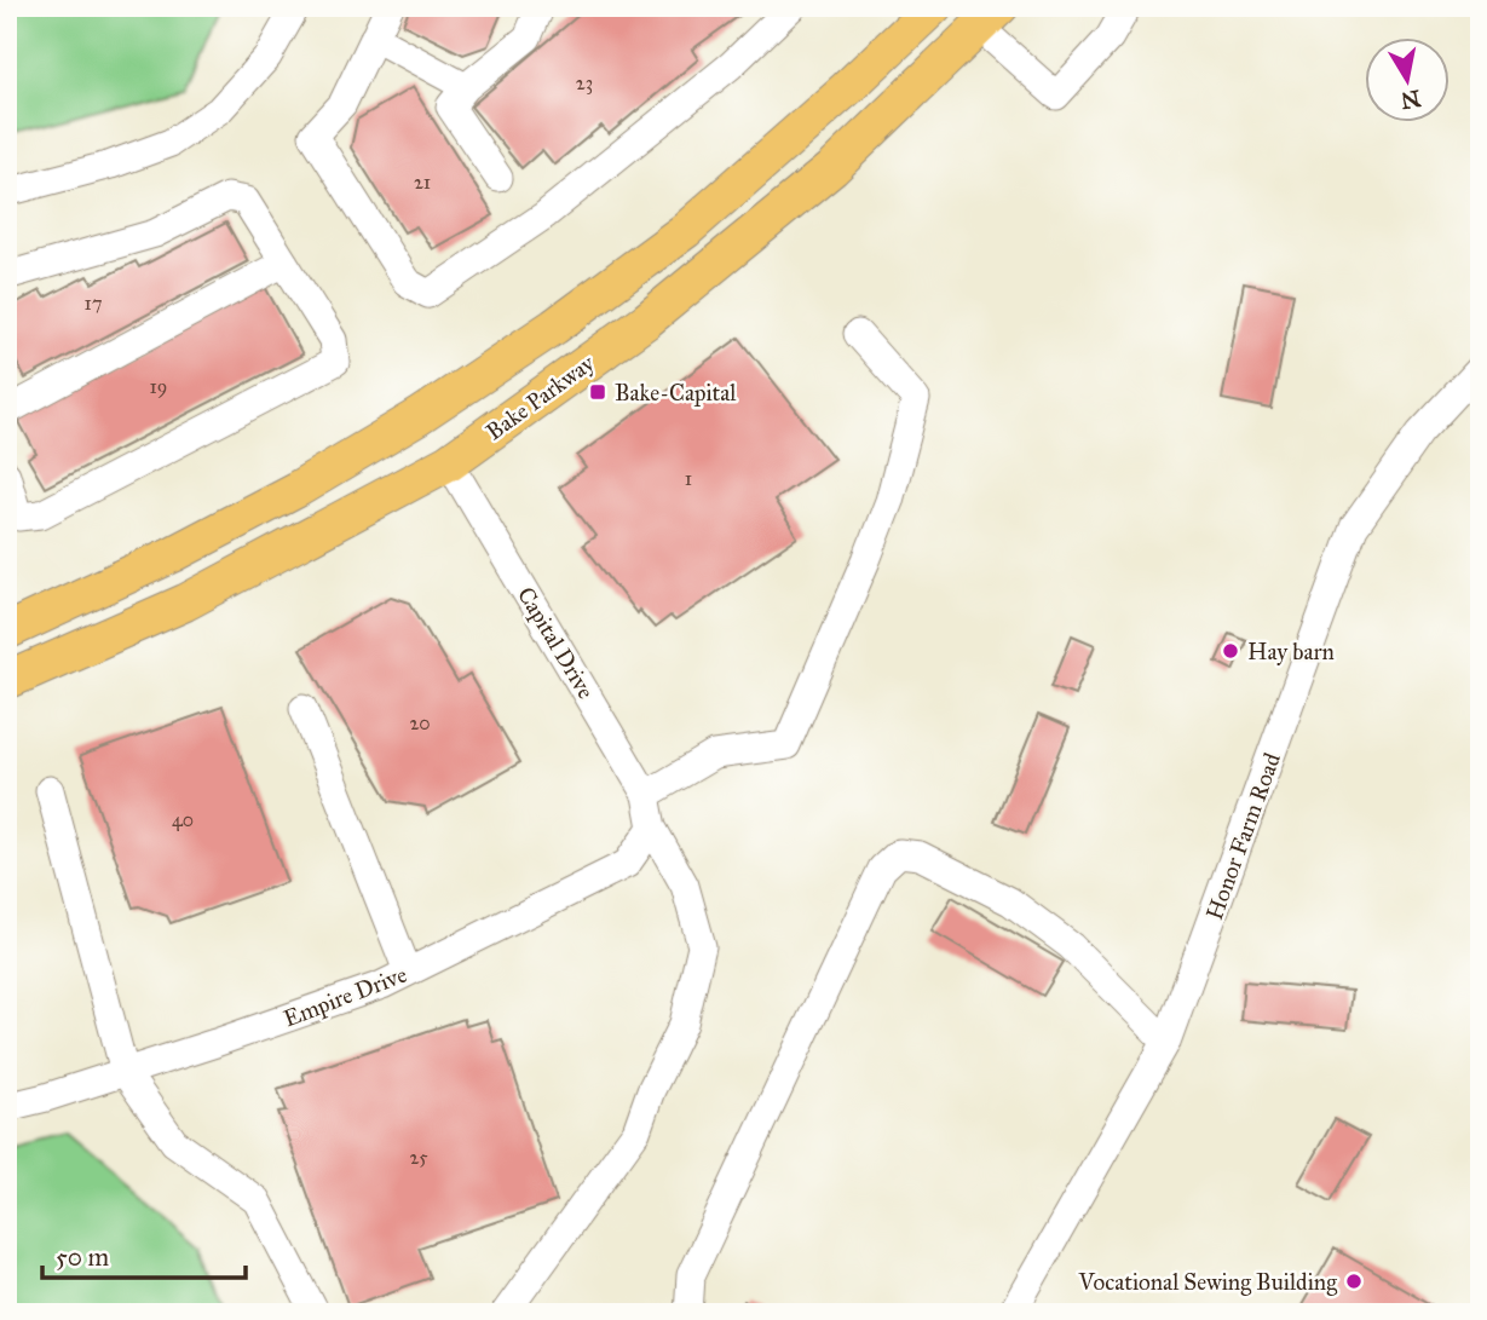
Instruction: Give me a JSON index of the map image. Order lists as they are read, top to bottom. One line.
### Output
{"streets":{"main road":["Bake Parkway"],"street":["Capital Drive","Honor Farm Road","Empire Drive"]},"crossings":[["Bake Parkway","Capital Drive"],["Capital Drive","Empire Drive"]],"places":{"transit":["Bake-Capital"],"other":["Hay barn","Vocational Sewing Building"]},"house_numbers":["23","21","17","19","1","20","40","25"],"scale_bar":"50 m","north":"bottom"}
